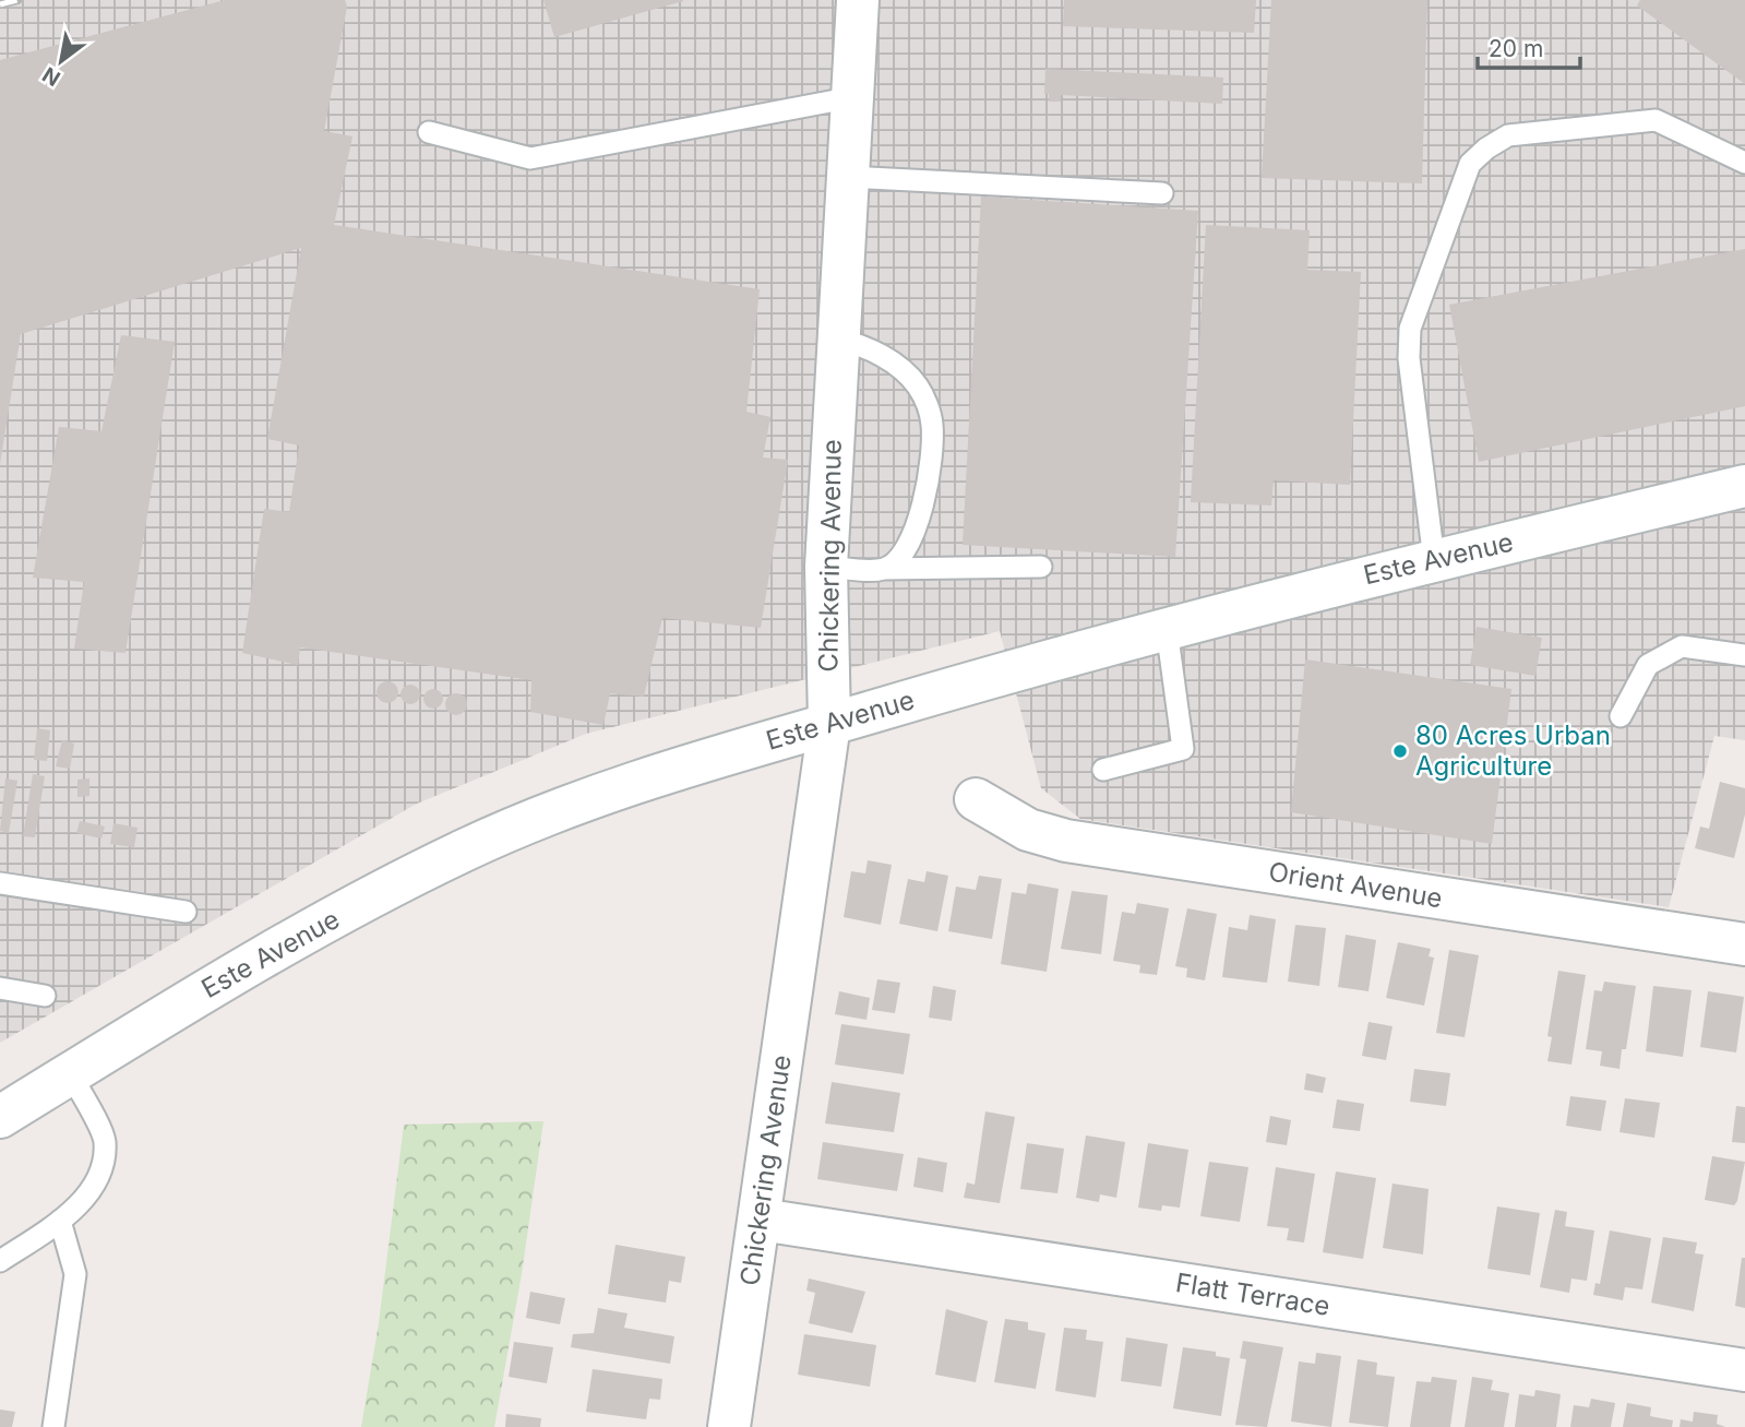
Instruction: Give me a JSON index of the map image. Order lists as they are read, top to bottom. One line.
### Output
{"streets":{"street":["Chickering Avenue","Este Avenue","Orient Avenue","Flatt Terrace"]},"crossings":[["Chickering Avenue","Este Avenue"],["Chickering Avenue","Flatt Terrace"]],"places":["80 Acres Urban Agriculture"],"scale_bar":"20 m","north":"bottom left"}
